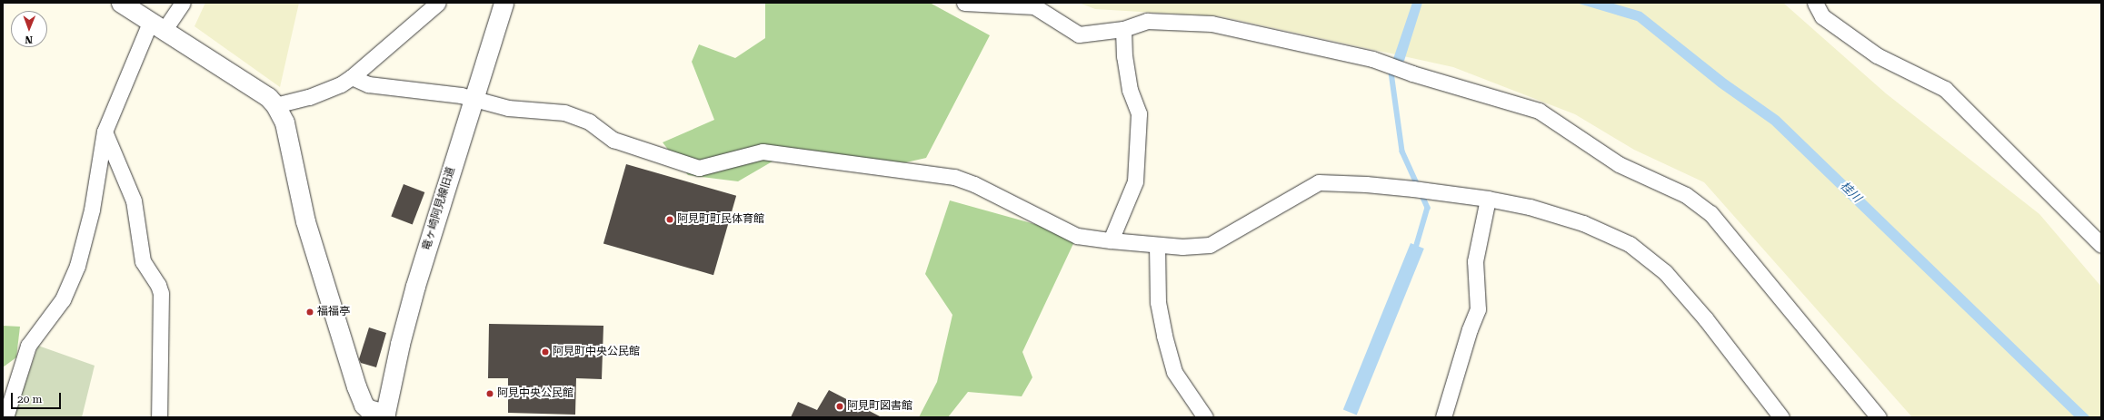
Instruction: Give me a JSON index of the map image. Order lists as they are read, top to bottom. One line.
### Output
{"streets":{"street":["竜ヶ崎阿見線旧道"]},"water":["桂川"],"places":["阿見町町民体育館","福福亭","阿見町中央公民館","阿見中央公民館","阿見町図書館"],"scale_bar":"20 m","north":"bottom"}
